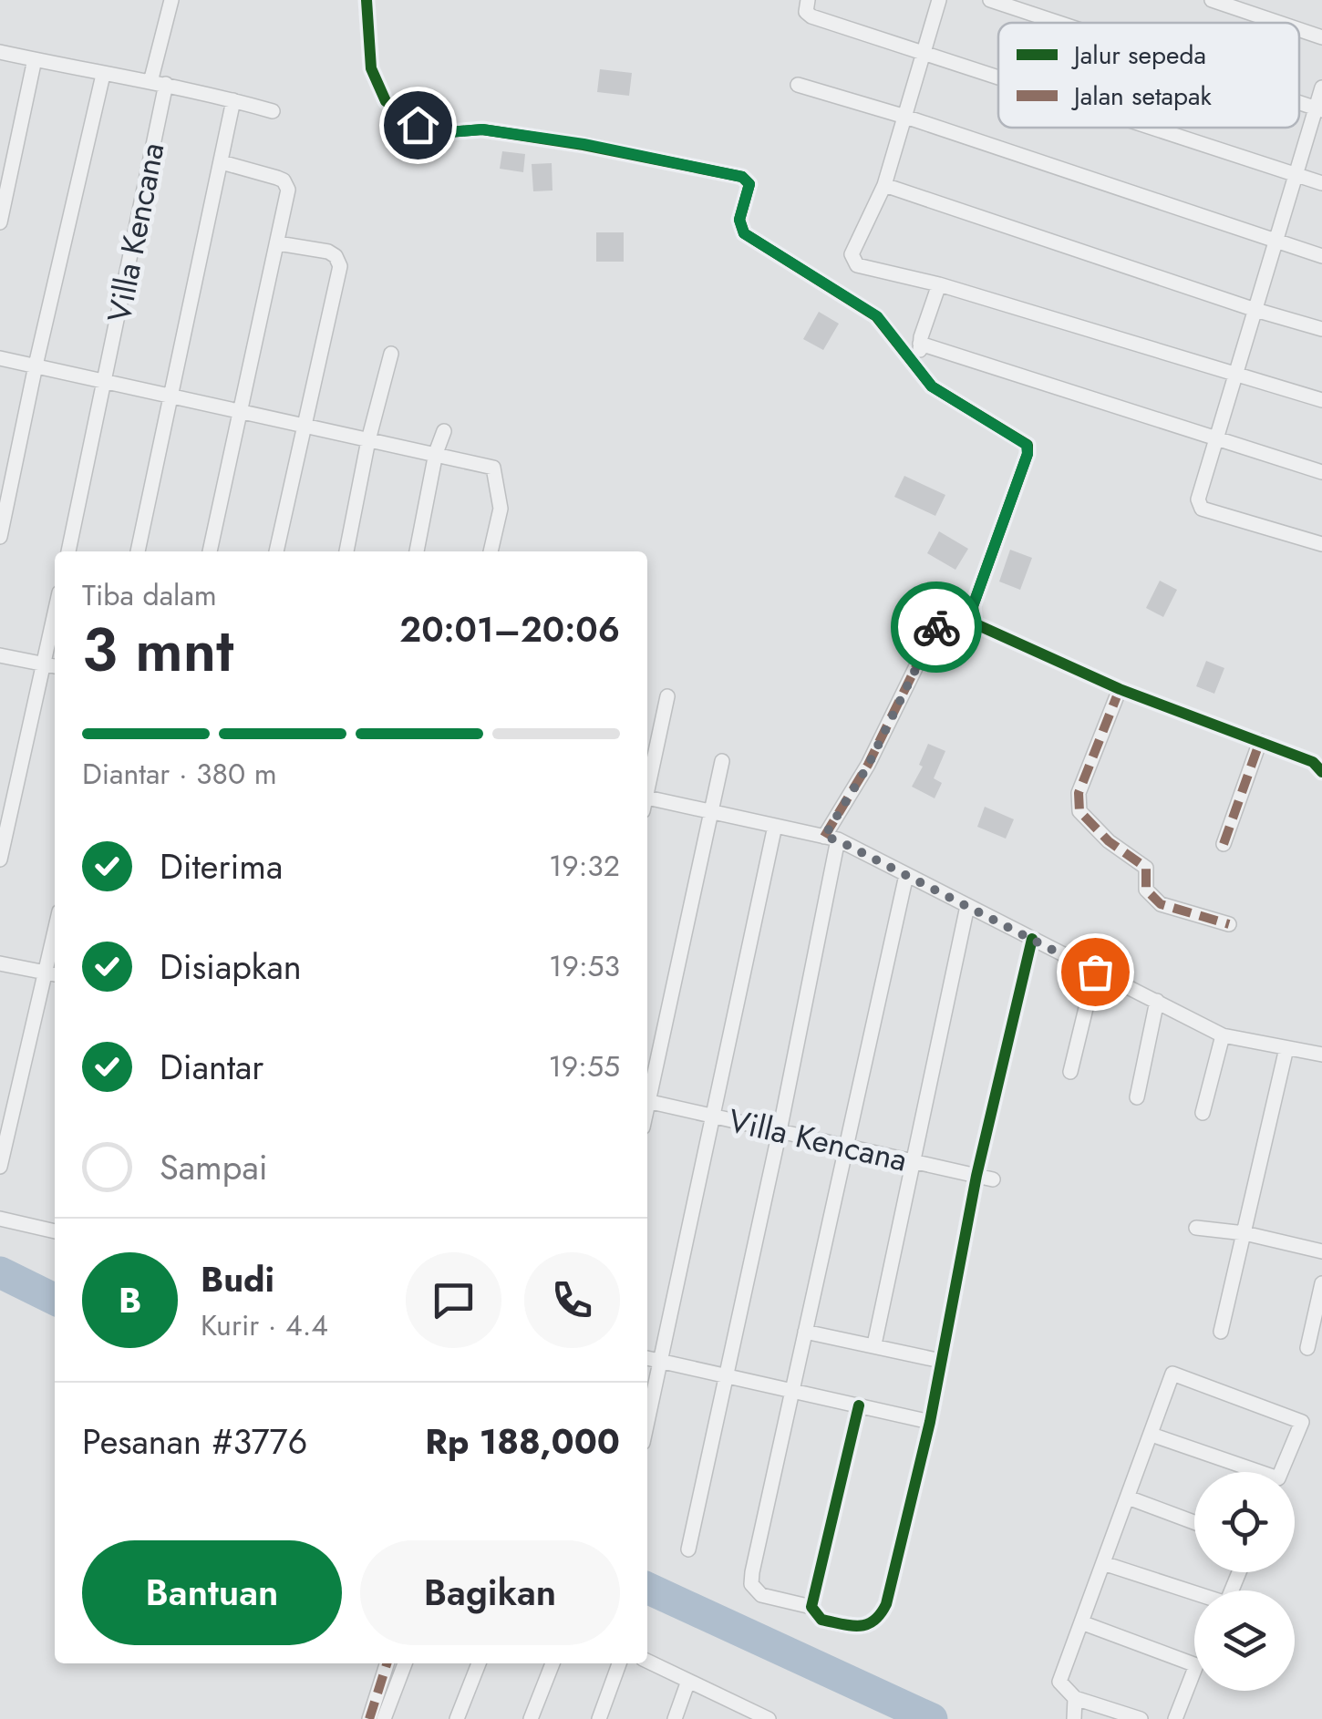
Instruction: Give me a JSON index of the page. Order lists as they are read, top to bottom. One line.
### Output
{"streets":{"street":["Villa Kencana"]},"legend":["Jalur sepeda","Jalan setapak"],"page":{"heading":["3 mnt","Tiba dalam","20:01–20:06"],"panel":["Budi","Kurir · 4.4","Pesanan #3776","Rp 188,000"],"bar":"Diantar · 380 m","list":[["Diterima","19:32"],["Disiapkan","19:53"],["Diantar","19:55"],"Sampai"],"round":"B","buttons":["Bantuan","Bagikan"]}}
